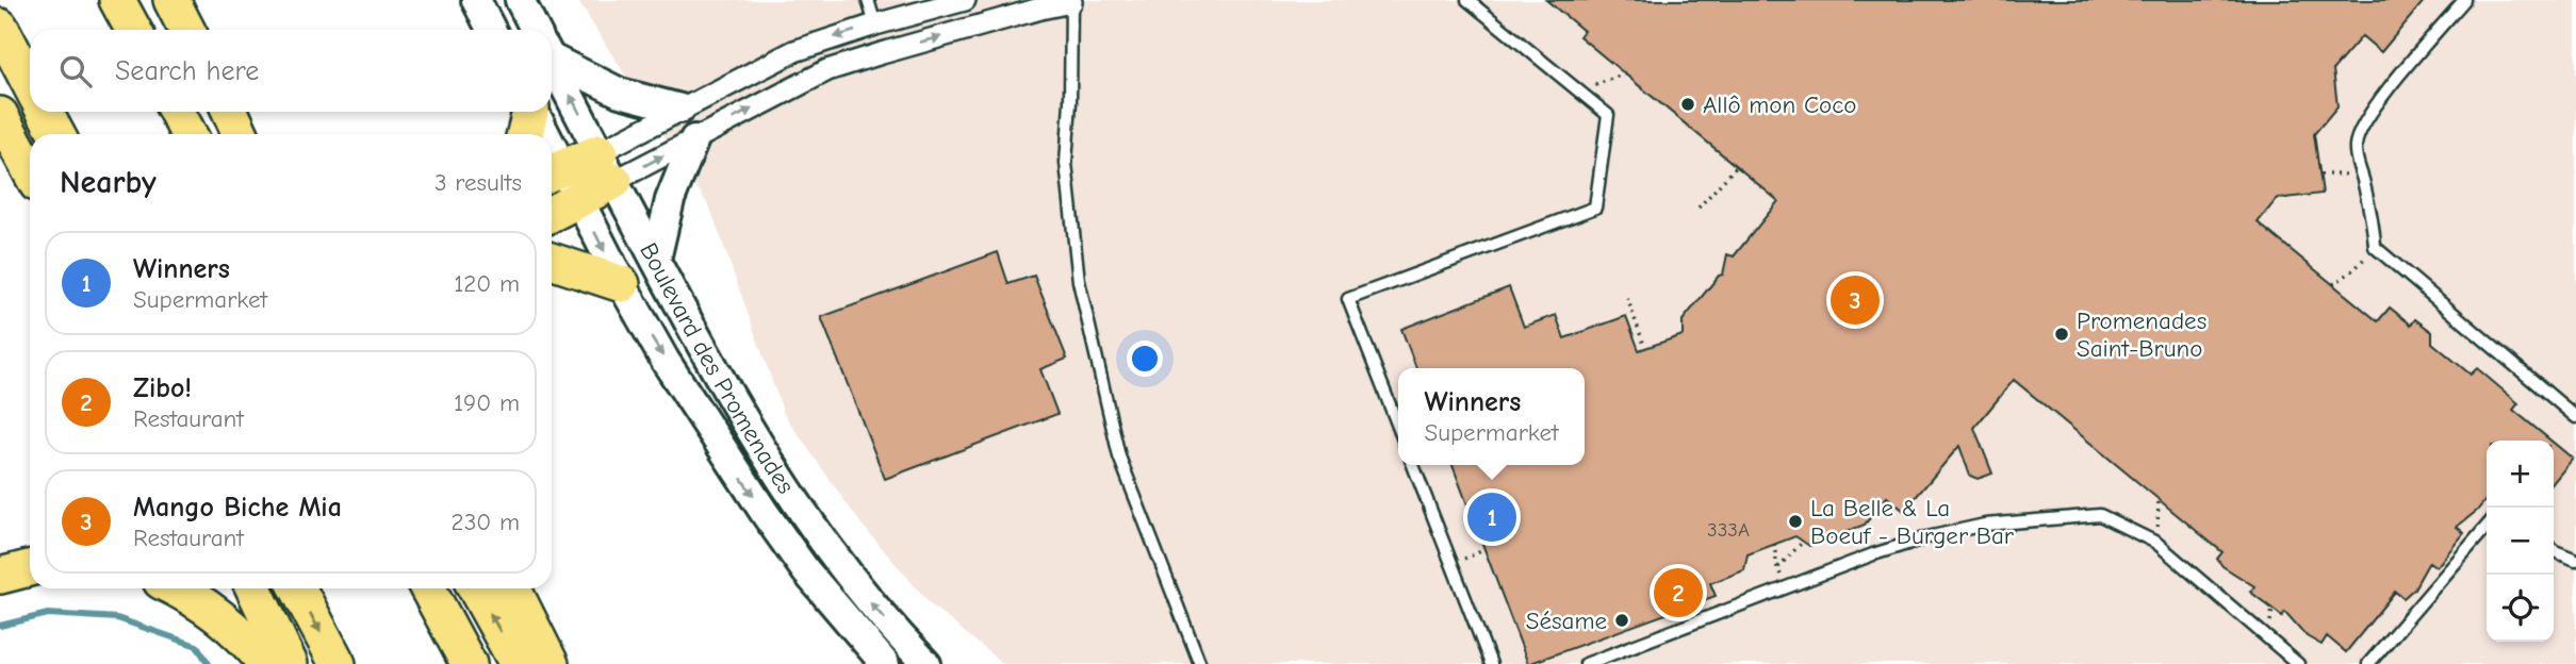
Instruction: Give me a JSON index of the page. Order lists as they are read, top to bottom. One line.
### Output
{"streets":{"street":["Boulevard des Promenades"]},"places":["Allô mon Coco","Promenades Saint-Bruno","La Belle & La Boeuf - Burger Bar","Sésame"],"house_numbers":["333A"],"page":{"search":"Search here","heading":["Nearby","3 results"],"list":[{"mark":"1","name":"Winners","note":"Supermarket","value":"120 m"},{"mark":"2","name":"Zibo!","note":"Restaurant","value":"190 m"},{"mark":"3","name":"Mango Biche Mia","note":"Restaurant","value":"230 m"}],"pins":["3","1","2"],"popup":["Winners","Supermarket"],"map_buttons":["+","−"]}}
